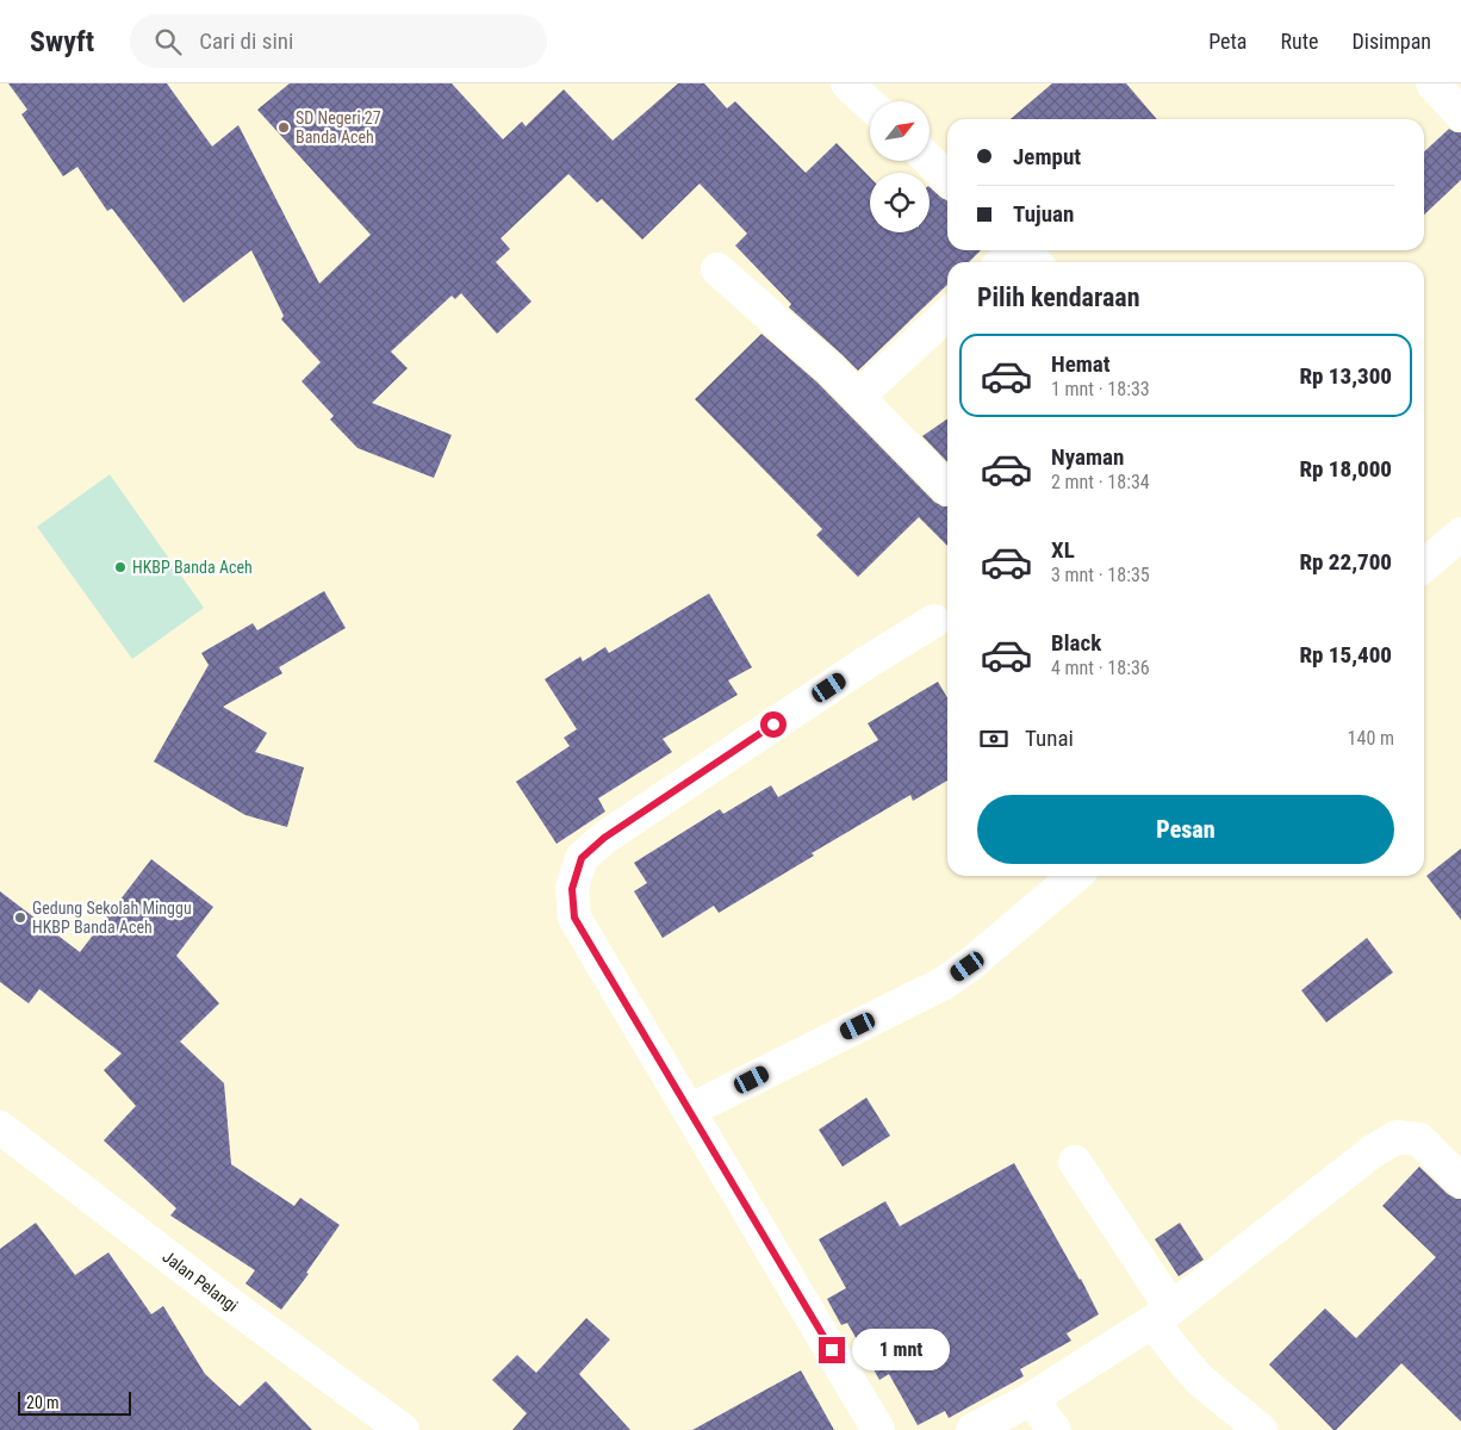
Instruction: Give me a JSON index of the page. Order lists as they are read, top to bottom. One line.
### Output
{"streets":{"street":["Jalan Pelangi"]},"places":["SD Negeri 27 Banda Aceh","HKBP Banda Aceh","Gedung Sekolah Minggu HKBP Banda Aceh"],"scale_bar":"20 m","north":"top right","page":{"header":"Swyft","search":"Cari di sini","nav":["Peta","Rute","Disimpan"],"banner":["Jemput","Tujuan"],"heading":"Pilih kendaraan","list":[{"name":"Hemat","note":"1 mnt · 18:33","value":"Rp 13,300"},{"name":"Nyaman","note":"2 mnt · 18:34","value":"Rp 18,000"},{"name":"XL","note":"3 mnt · 18:35","value":"Rp 22,700"},{"name":"Black","note":"4 mnt · 18:36","value":"Rp 15,400"}],"pay":["Tunai","140 m"],"buttons":"Pesan","bubble":"1 mnt","scale":"20 m"}}
